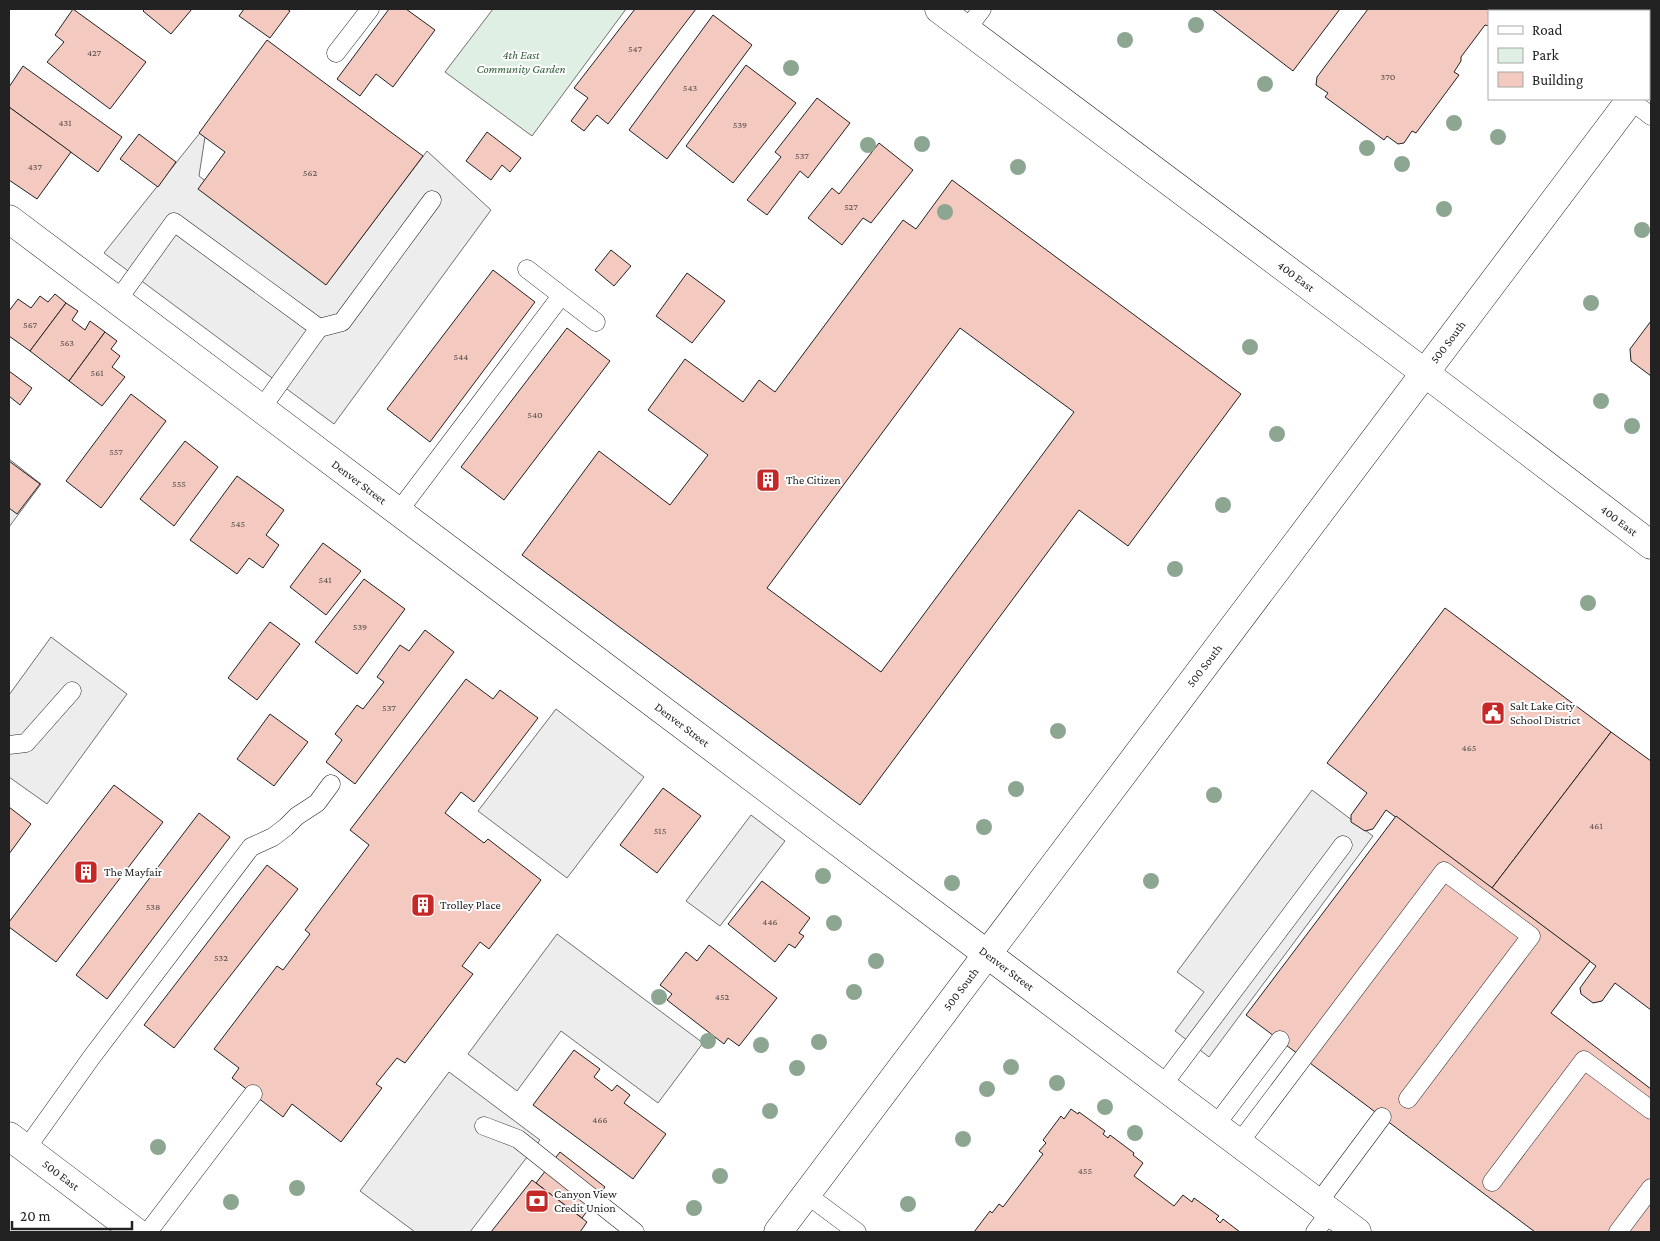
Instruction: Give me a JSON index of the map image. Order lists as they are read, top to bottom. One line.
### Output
{"streets":{"street":["400 East","500 South","Denver Street","500 East"]},"crossings":[["400 East","500 South"],["500 South","Denver Street"]],"parks":["4th East Community Garden"],"places":{"building":["The Citizen","The Mayfair","Trolley Place"],"public building":["Salt Lake City School District"],"bank":["Canyon View Credit Union"]},"house_numbers":["547","427","370","543","431","539","537","437","562","527","567","563","544","561","540","557","555","545","541","539","537","465","461","515","538","446","532","452","466","455"],"legend":["Road","Park","Building"],"scale_bar":"20 m"}
